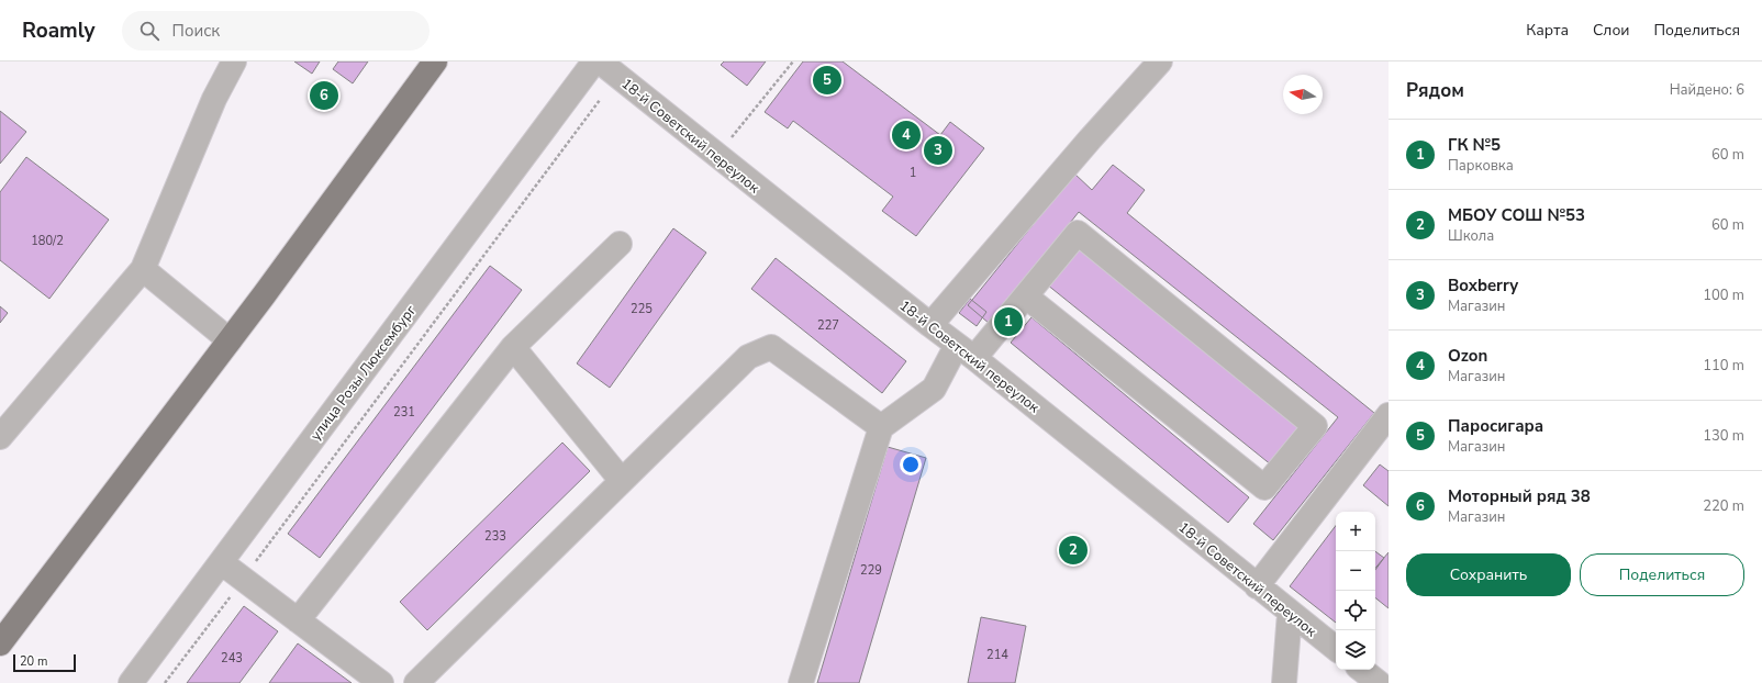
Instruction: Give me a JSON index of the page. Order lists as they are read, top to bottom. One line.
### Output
{"streets":{"street":["18-й Советский переулок","улица Розы Люксембург"]},"house_numbers":["1","180/2","225","227","231","233","229","214","243"],"scale_bar":"20 m","north":"left","page":{"header":"Roamly","search":"Поиск","nav":["Карта","Слои","Поделиться"],"heading":["Рядом","Найдено: 6"],"pins":["5","6","4","3","1","2"],"list":[{"mark":"1","name":"ГК №5","note":"Парковка","value":"60 m"},{"mark":"2","name":"МБОУ СОШ №53","note":"Школа","value":"60 m"},{"mark":"3","name":"Boxberry","note":"Магазин","value":"100 m"},{"mark":"4","name":"Ozon","note":"Магазин","value":"110 m"},{"mark":"5","name":"Паросигара","note":"Магазин","value":"130 m"},{"mark":"6","name":"Моторный ряд 38","note":"Магазин","value":"220 m"}],"map_buttons":["+","−"],"buttons":["Сохранить","Поделиться"],"scale":"20 m"}}
